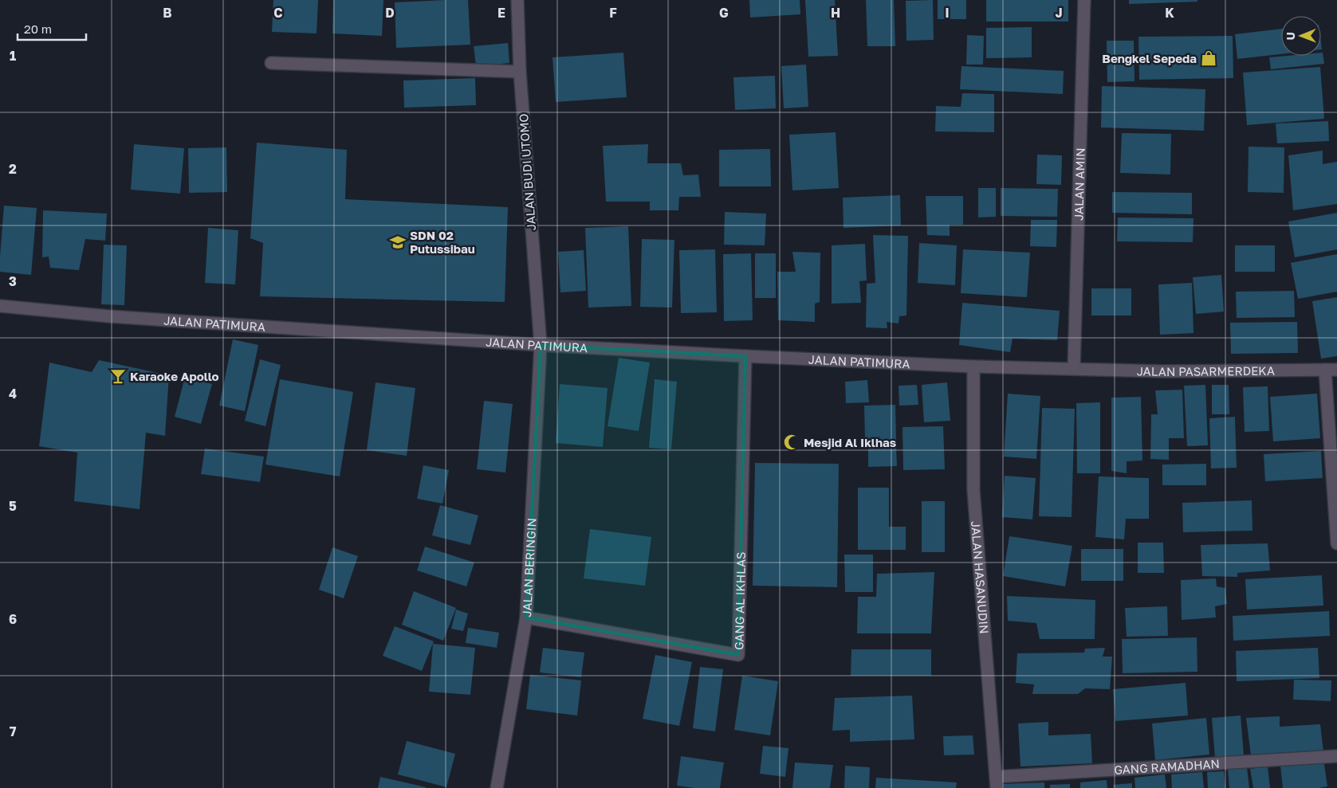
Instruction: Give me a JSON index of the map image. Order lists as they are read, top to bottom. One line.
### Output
{"streets":{"street":["JALAN BUDI UTOMO","JALAN AMIN","JALAN PATIMURA","JALAN PASARMERDEKA","JALAN BERINGIN","JALAN HASANUDIN","GANG AL IKHLAS","GANG RAMADHAN"]},"crossings":[["JALAN BUDI UTOMO","JALAN PATIMURA"],["JALAN BUDI UTOMO","JALAN BERINGIN"],["JALAN AMIN","JALAN PATIMURA"],["JALAN AMIN","JALAN PASARMERDEKA"],["JALAN PATIMURA","JALAN PASARMERDEKA"],["JALAN PATIMURA","JALAN BERINGIN"],["JALAN PATIMURA","JALAN HASANUDIN"],["JALAN PATIMURA","GANG AL IKHLAS"],["JALAN BERINGIN","GANG AL IKHLAS"],["JALAN HASANUDIN","GANG RAMADHAN"]],"places":{"shop":["Bengkel Sepeda"],"school or university":["SDN 02 Putussibau"],"bar":["Karaoke Apollo"],"mosque":["Mesjid Al Iklhas"]},"scale_bar":"20 m","north":"left","grid":{"columns":["B","C","D","E","F","G","H","I","J","K"],"rows":["1","2","3","4","5","6","7"]}}
